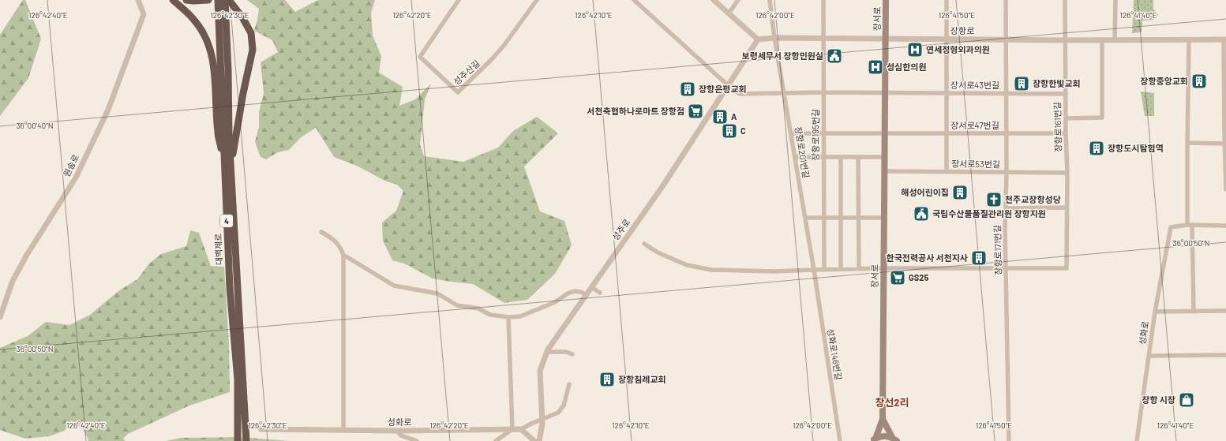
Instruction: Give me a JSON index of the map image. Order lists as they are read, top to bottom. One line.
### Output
{"streets":{"highway":["4","대백제로"],"main road":["장서로"],"street":["장항로","성주산길","장서로43번길","장서로47번길","장항로161번길","장항로195번길","장항로201번길","장서로53번길","원송로","성주로","장항로171번길","성화로","성화로146번길"]},"crossings":[["장서로","장항로"],["장서로","장서로43번길"],["장서로","장서로47번길"],["장서로","장서로53번길"],["장항로","장항로161번길"],["장항로","장항로195번길"],["장항로","장항로201번길"],["장항로","성주로"],["장항로","장항로171번길"],["장서로43번길","장항로161번길"],["장서로43번길","장항로195번길"],["장서로43번길","장항로201번길"],["장서로43번길","성주로"],["장서로43번길","장항로171번길"],["장서로47번길","장항로161번길"],["장서로47번길","장항로171번길"],["장항로161번길","장서로53번길"],["장항로161번길","장항로171번길"],["장항로201번길","성화로146번길"],["장서로53번길","장항로171번길"]],"districts":["창선2리"],"places":{"hospital":["연세정형외과의원","성심한의원"],"public building":["보령세무서 장항민원실","국립수산물품질관리원 장항지원"],"building":["장항중앙교회","장항한빛교회","장항은평교회","A","C","장항도시탐험역","해성어린이집","한국전력공사 서천지사","장항침례교회"],"supermarket":["서천축협하나로마트 장항점","GS25"],"church":["천주교장항성당"],"shop":["장항 시장"]},"coordinates":["126°42'40\"E","126°42'30\"E","126°42'20\"E","126°42'10\"E","126°42'00\"E","126°41'50\"E","126°41'40\"E","36°00'40\"N","36°00'50\"N"]}
